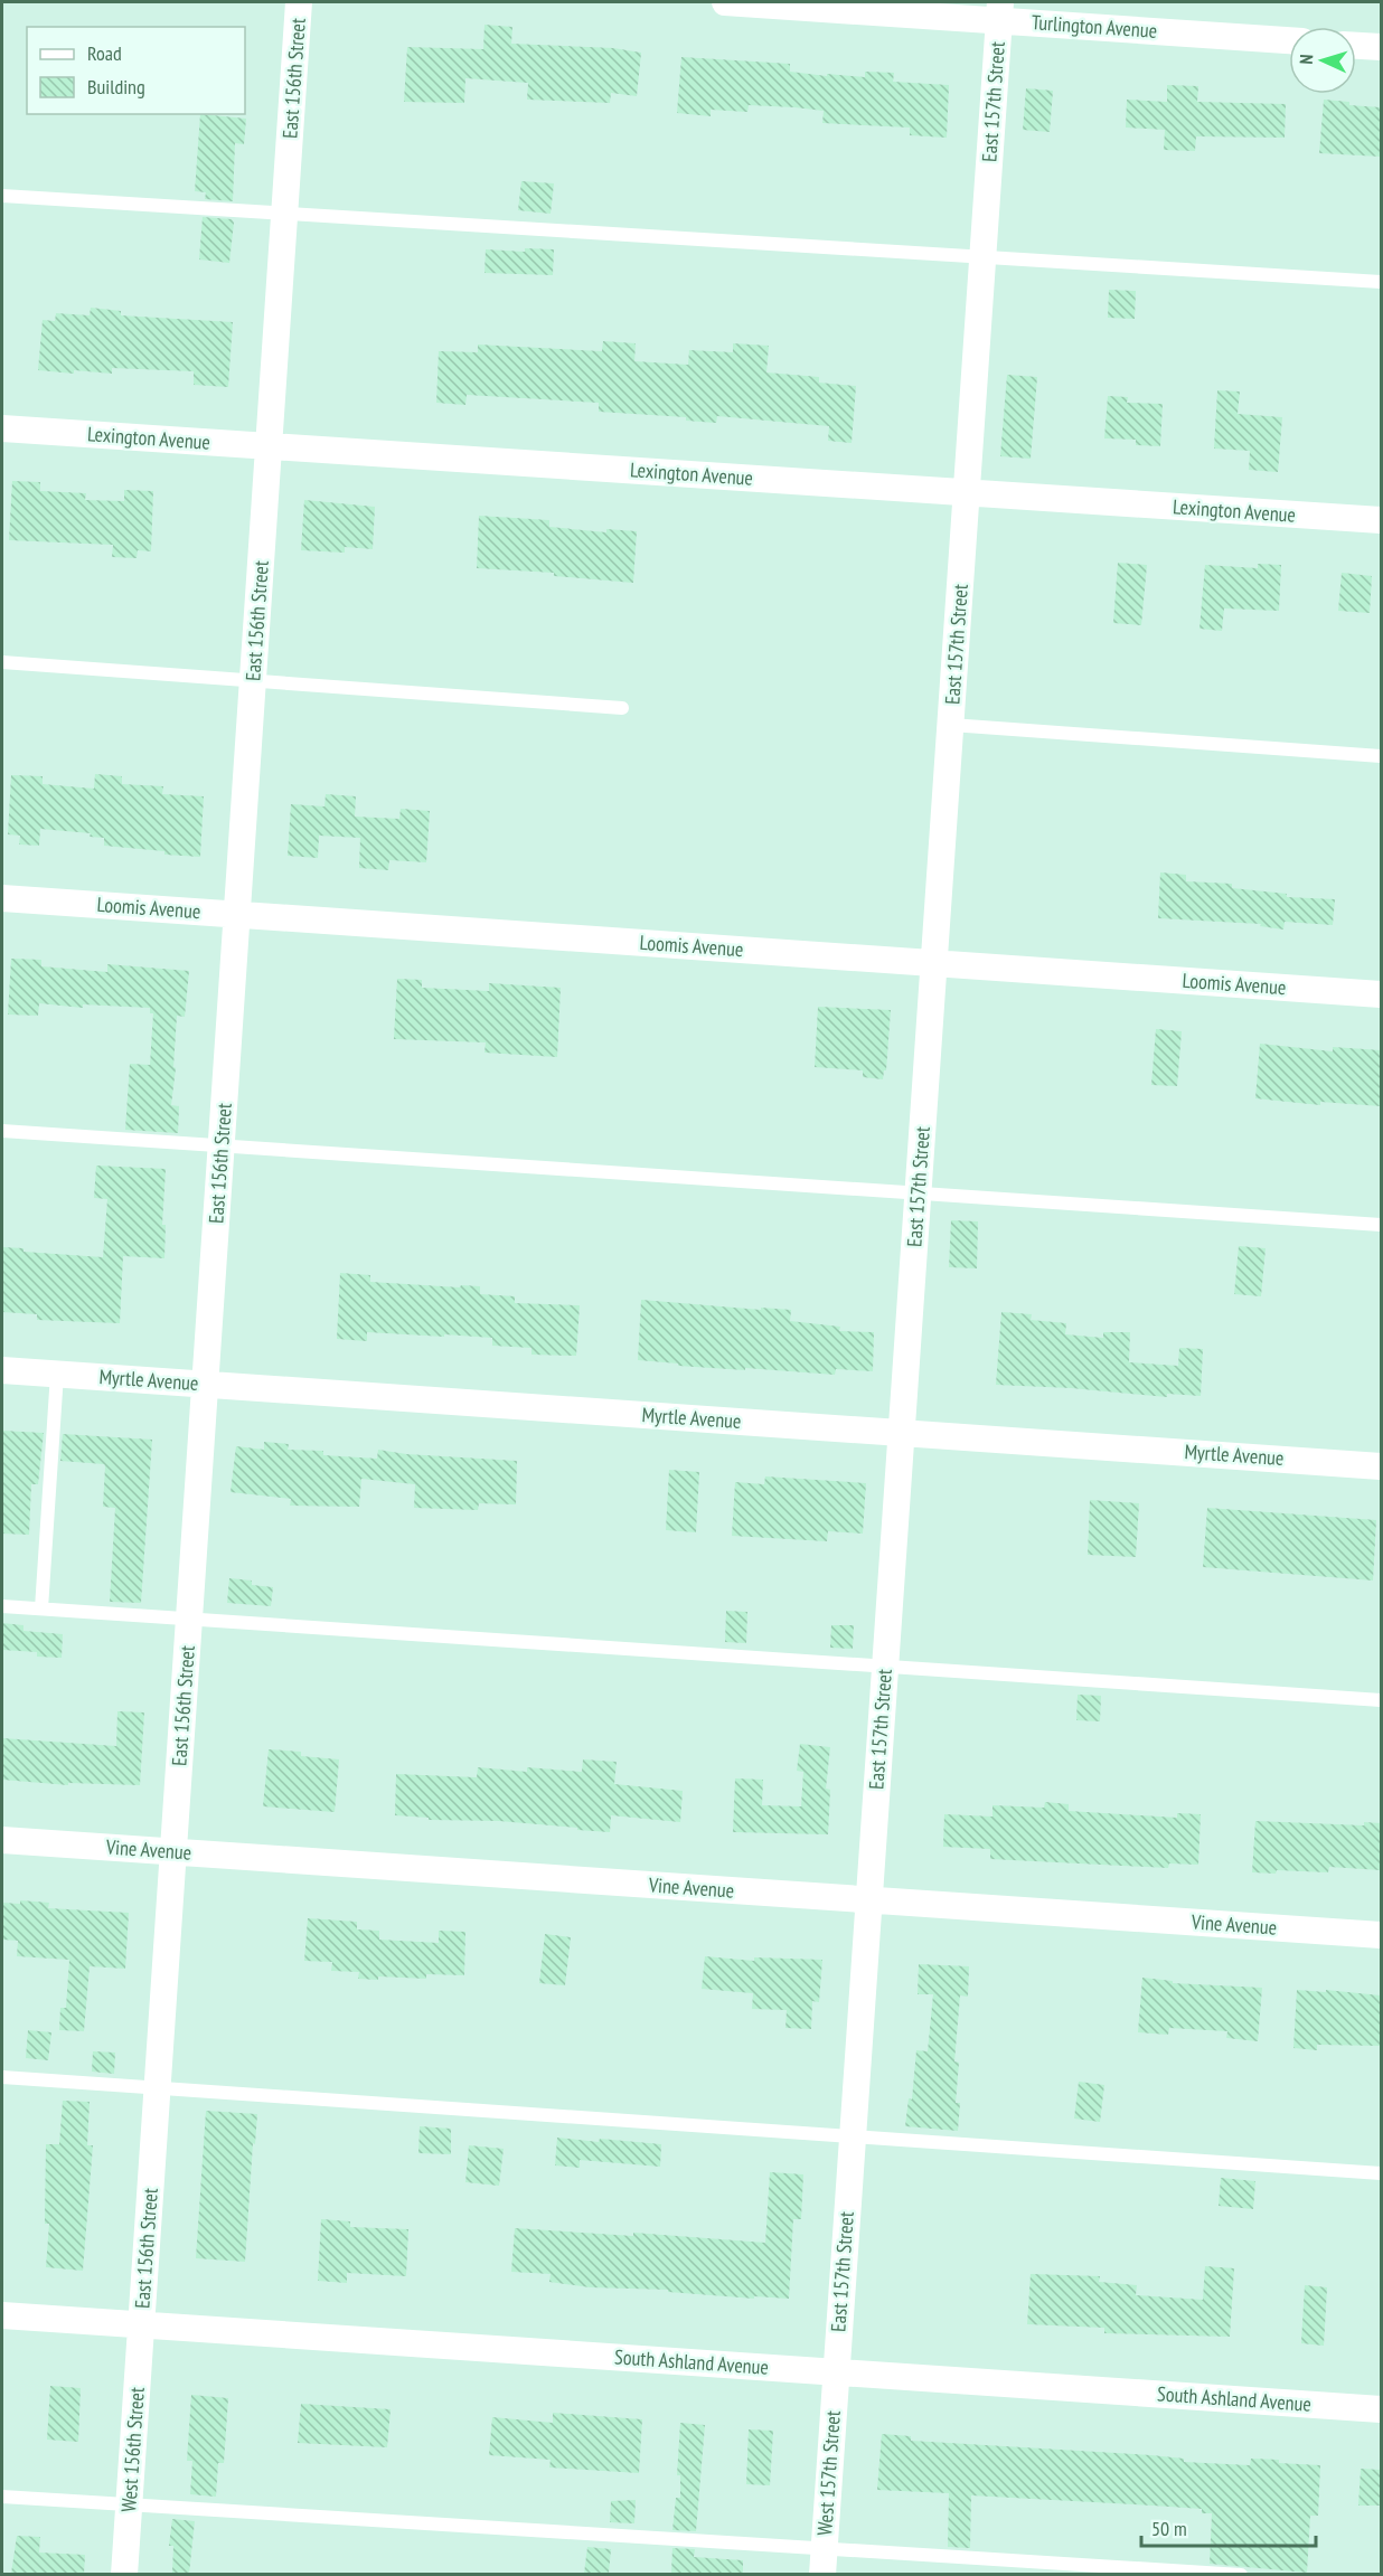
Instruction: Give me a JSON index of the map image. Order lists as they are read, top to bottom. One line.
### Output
{"streets":{"street":["Turlington Avenue","East 156th Street","East 157th Street","Lexington Avenue","Loomis Avenue","Myrtle Avenue","Vine Avenue","South Ashland Avenue","West 156th Street","West 157th Street"]},"crossings":[["Turlington Avenue","East 157th Street"],["East 156th Street","Lexington Avenue"],["East 156th Street","Loomis Avenue"],["East 156th Street","Myrtle Avenue"],["East 156th Street","Vine Avenue"],["East 156th Street","South Ashland Avenue"],["East 156th Street","West 156th Street"],["East 157th Street","Lexington Avenue"],["East 157th Street","Loomis Avenue"],["East 157th Street","Myrtle Avenue"],["East 157th Street","Vine Avenue"],["East 157th Street","South Ashland Avenue"],["East 157th Street","West 157th Street"],["South Ashland Avenue","West 156th Street"],["South Ashland Avenue","West 157th Street"]],"legend":["Road","Building"],"scale_bar":"50 m","north":"left"}
